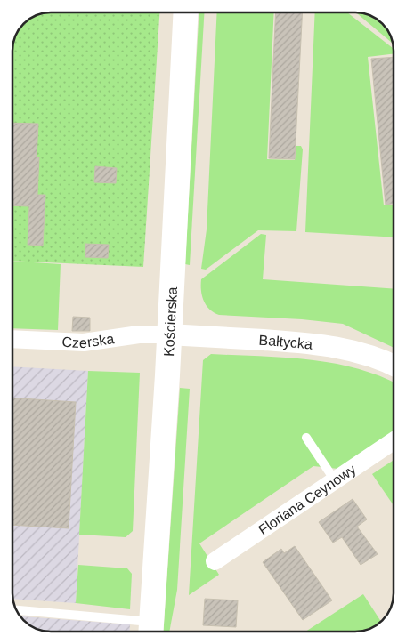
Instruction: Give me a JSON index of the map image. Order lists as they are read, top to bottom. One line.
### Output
{"streets":{"main road":["Kościerska"],"street":["Czerska","Bałtycka","Floriana Ceynowy"]},"crossings":[["Kościerska","Czerska"],["Kościerska","Bałtycka"],["Czerska","Bałtycka"]]}
